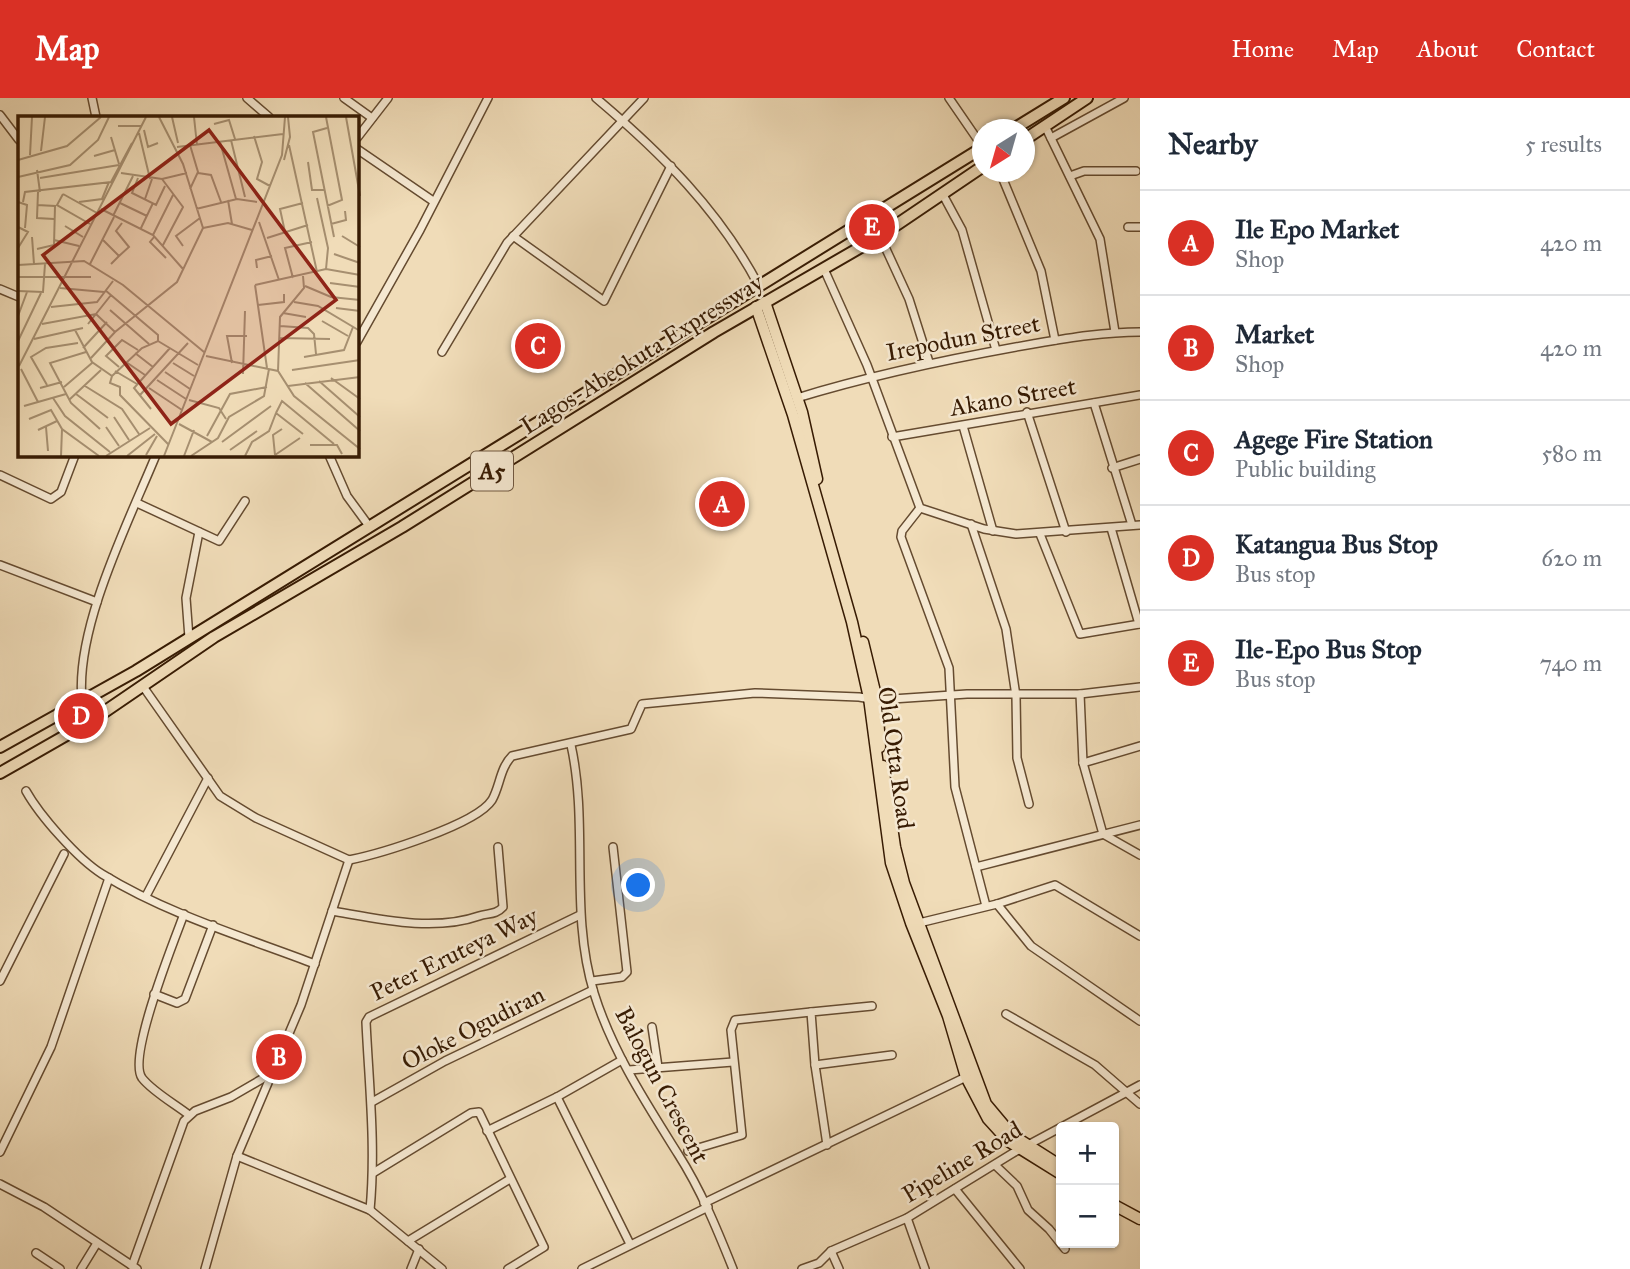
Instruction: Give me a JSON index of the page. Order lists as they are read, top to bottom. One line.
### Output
{"streets":{"highway":["Lagos-Abeokuta Expressway","A5"],"main road":["Old Otta Road"],"street":["Irepodun Street","Akano Street","Peter Eruteya Way","Oloke Ogudiran","Balogun Crescent","Pipeline Road"]},"crossings":[["Lagos-Abeokuta Expressway","Old Otta Road"],["Old Otta Road","Pipeline Road"],["Peter Eruteya Way","Oloke Ogudiran"],["Peter Eruteya Way","Balogun Crescent"],["Oloke Ogudiran","Balogun Crescent"]],"north":"bottom left","page":{"header":"Map","nav":["Home","Map","About","Contact"],"heading":["Nearby","5 results"],"list":[{"mark":"A","name":"Ile Epo Market","note":"Shop","value":"420 m"},{"mark":"B","name":"Market","note":"Shop","value":"420 m"},{"mark":"C","name":"Agege Fire Station","note":"Public building","value":"580 m"},{"mark":"D","name":"Katangua Bus Stop","note":"Bus stop","value":"620 m"},{"mark":"E","name":"Ile-Epo Bus Stop","note":"Bus stop","value":"740 m"}],"pins":["E","C","A","D","B"],"map_buttons":["+","−"]}}
